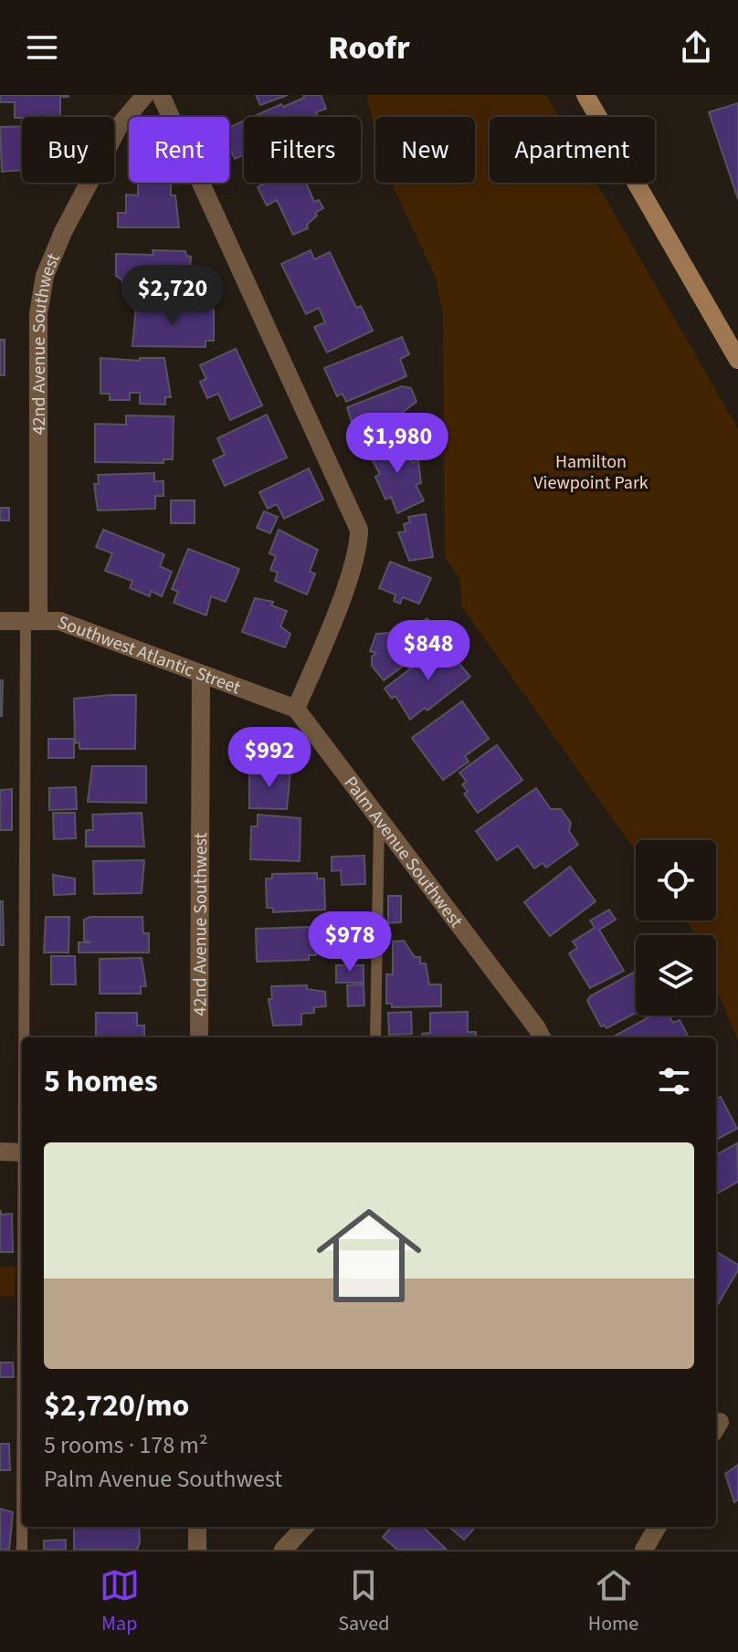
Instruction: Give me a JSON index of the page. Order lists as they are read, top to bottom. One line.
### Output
{"streets":{"street":["42nd Avenue Southwest","Southwest Atlantic Street","Palm Avenue Southwest"]},"crossings":[["42nd Avenue Southwest","Southwest Atlantic Street"],["Southwest Atlantic Street","Palm Avenue Southwest"]],"parks":["Hamilton Viewpoint Park"],"page":{"header":"Roofr","chip":["Buy","Rent","Filters","New","Apartment"],"price":["$2,720","$1,980","$848","$992","$978"],"heading":"5 homes","list":[{"name":"$2,720/mo","note":"5 rooms · 178 m² · Palm Avenue Southwest"}],"tabs":["Map","Saved","Home"]}}
